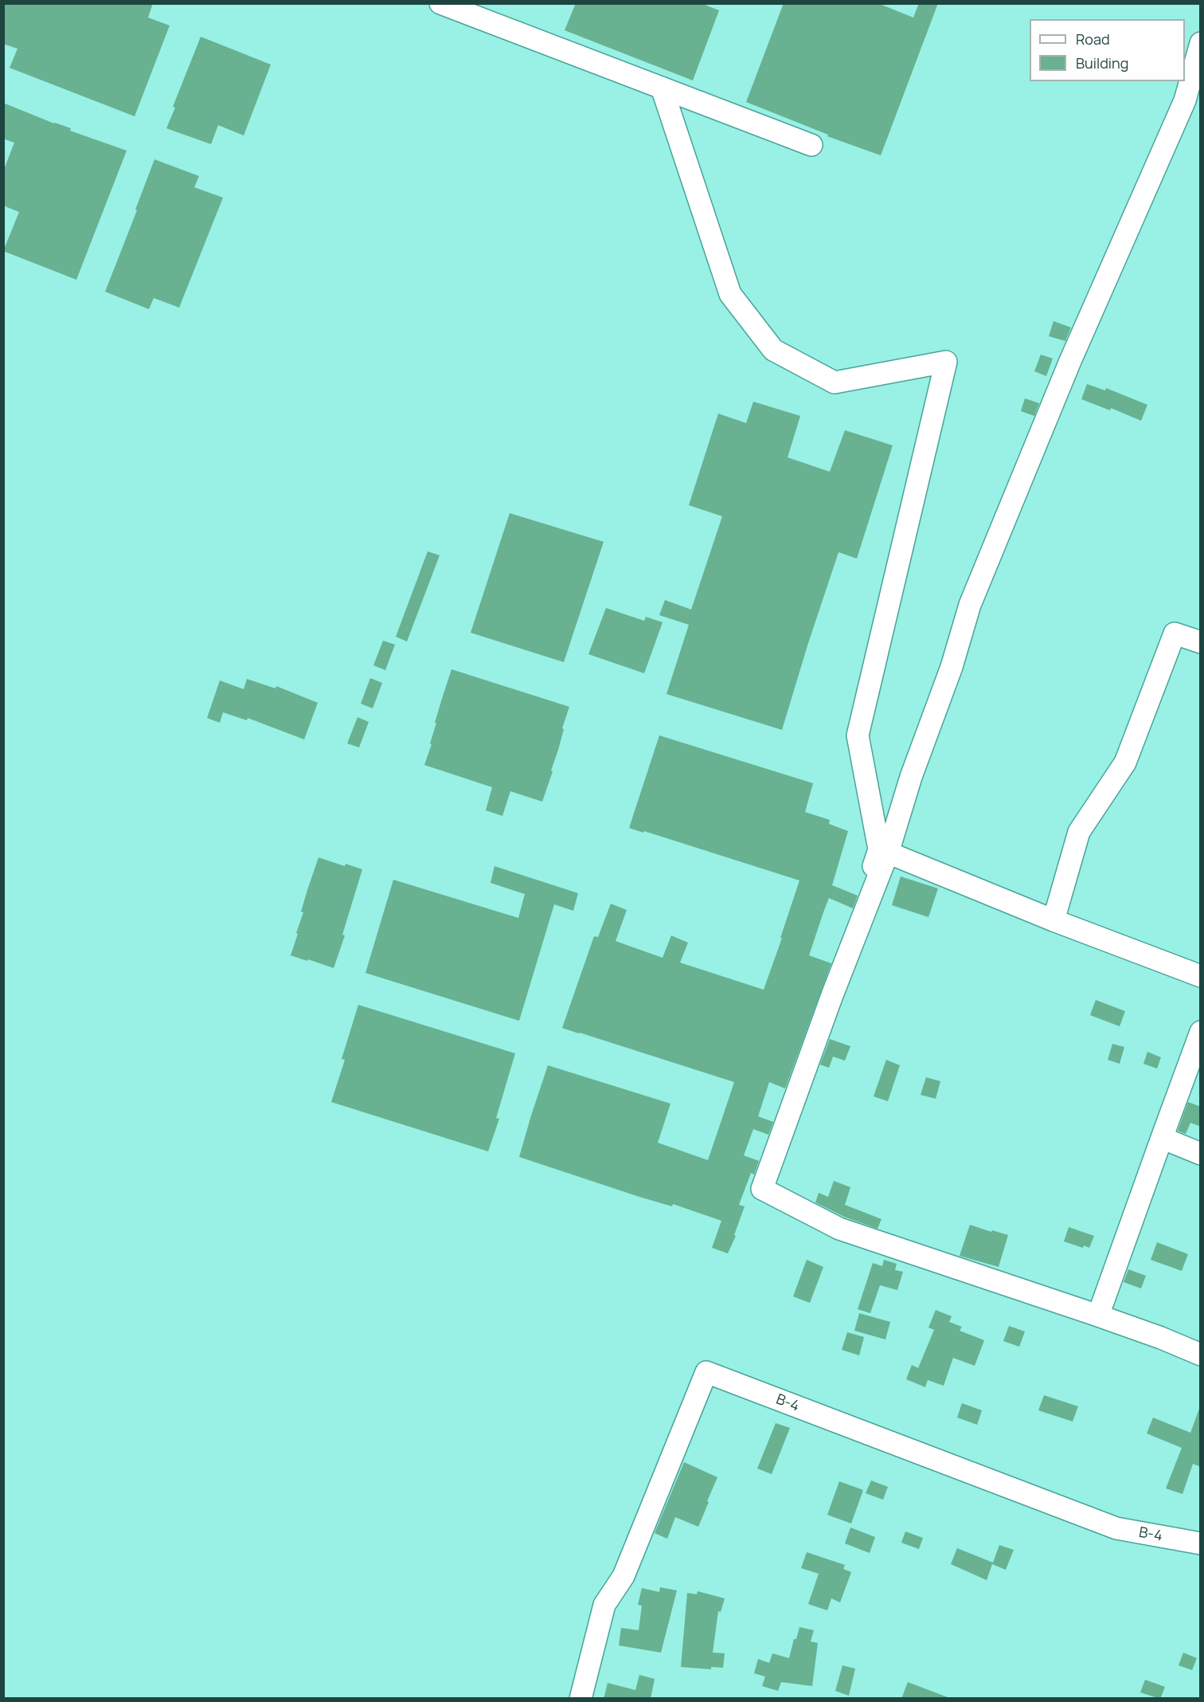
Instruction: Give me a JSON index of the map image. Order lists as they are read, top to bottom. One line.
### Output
{"streets":{"street":["B-4"]},"legend":["Road","Building"]}
